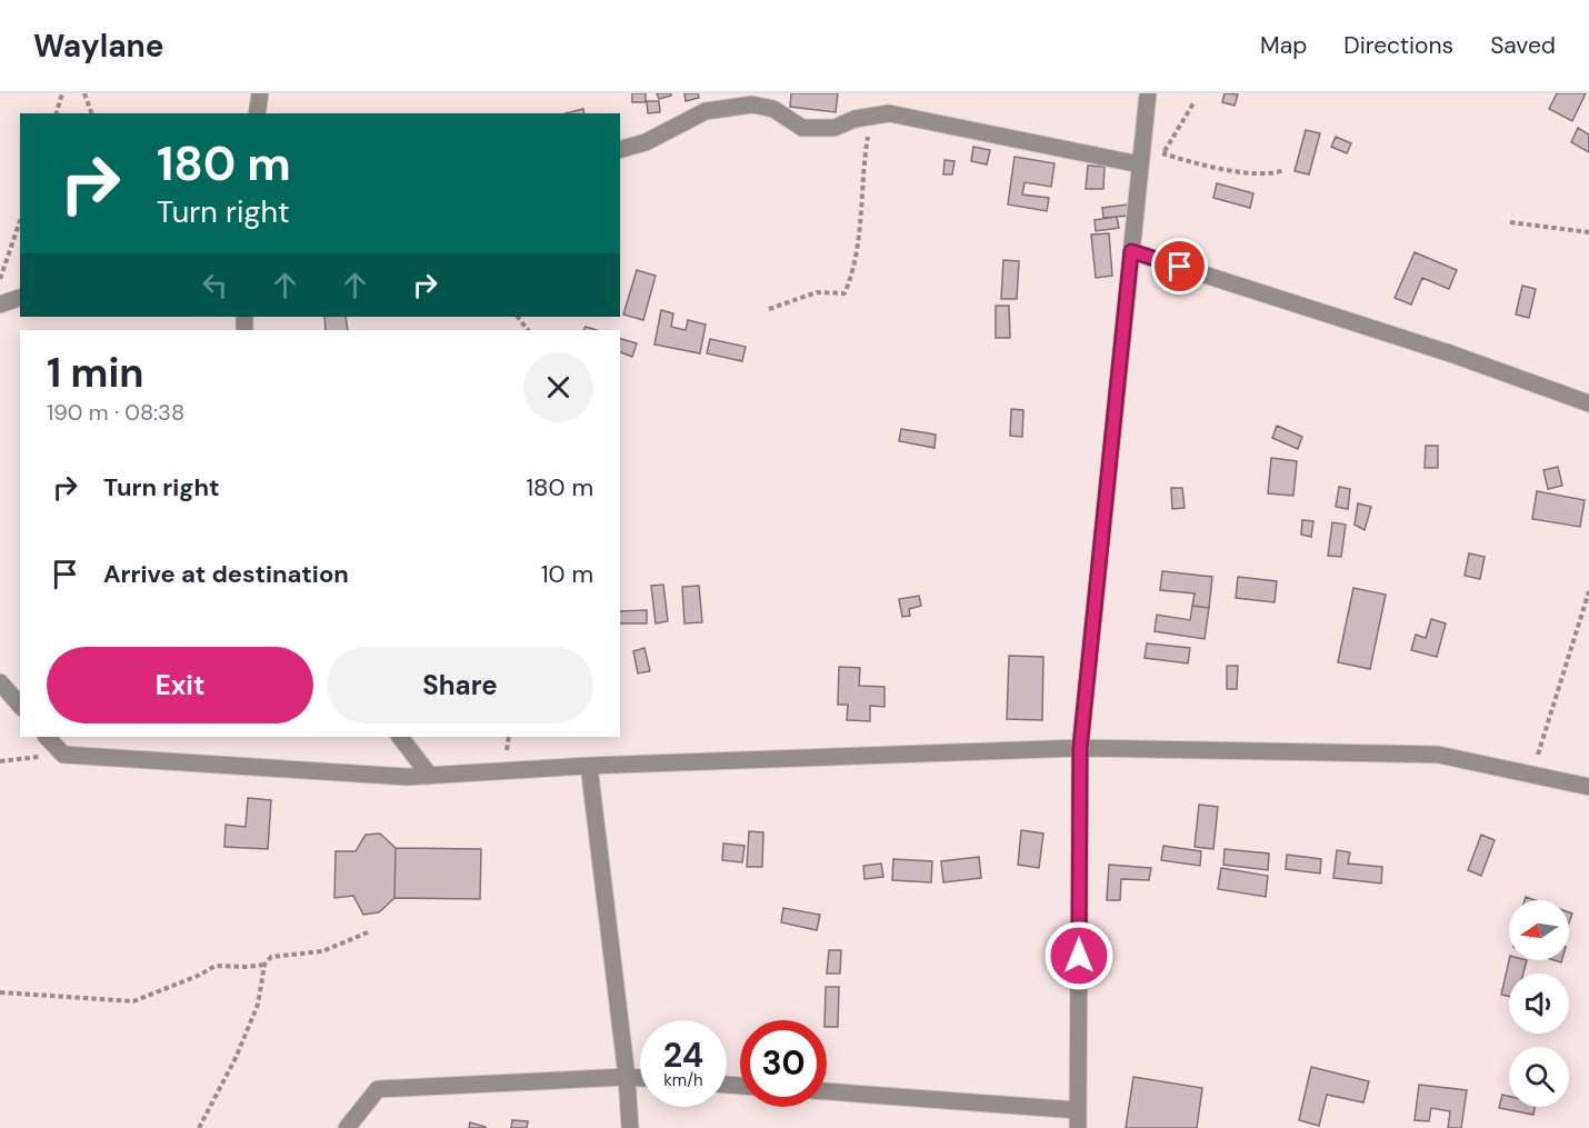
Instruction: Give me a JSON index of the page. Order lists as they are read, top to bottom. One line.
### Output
{"north":"left","page":{"header":"Waylane","nav":["Map","Directions","Saved"],"turn":["180 m","Turn right"],"heading":["1 min","190 m · 08:38"],"list":[{"name":"Turn right","value":"180 m"},{"name":"Arrive at destination","value":"10 m"}],"buttons":["Exit","Share"],"speed":"24 km/h","limit":"30"}}
